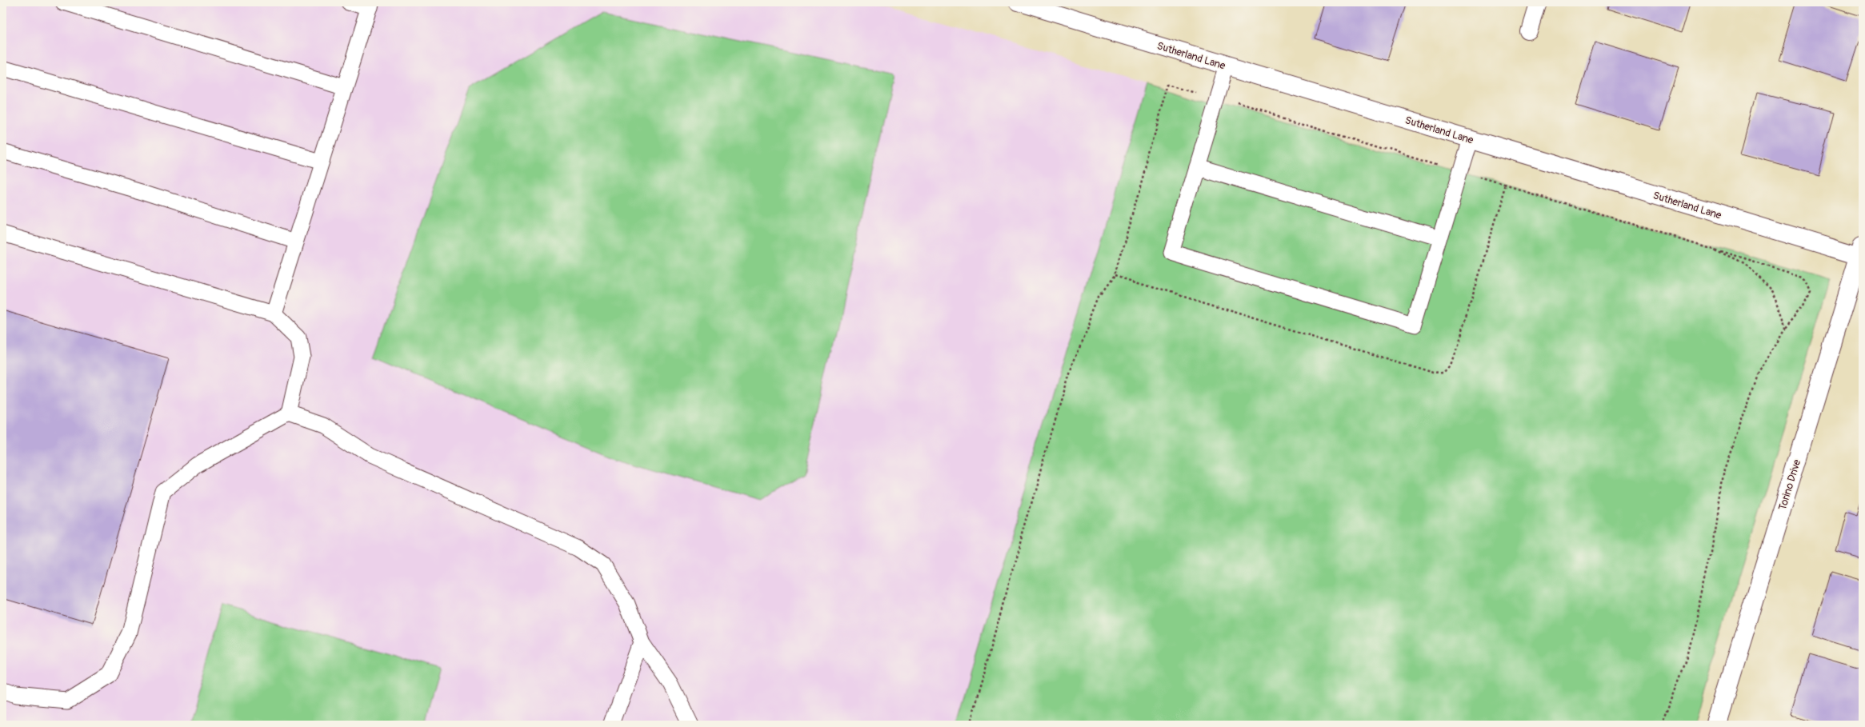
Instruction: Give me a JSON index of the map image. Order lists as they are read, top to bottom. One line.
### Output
{"streets":{"street":["Sutherland Lane","Torino Drive"]},"crossings":[["Sutherland Lane","Torino Drive"]]}
